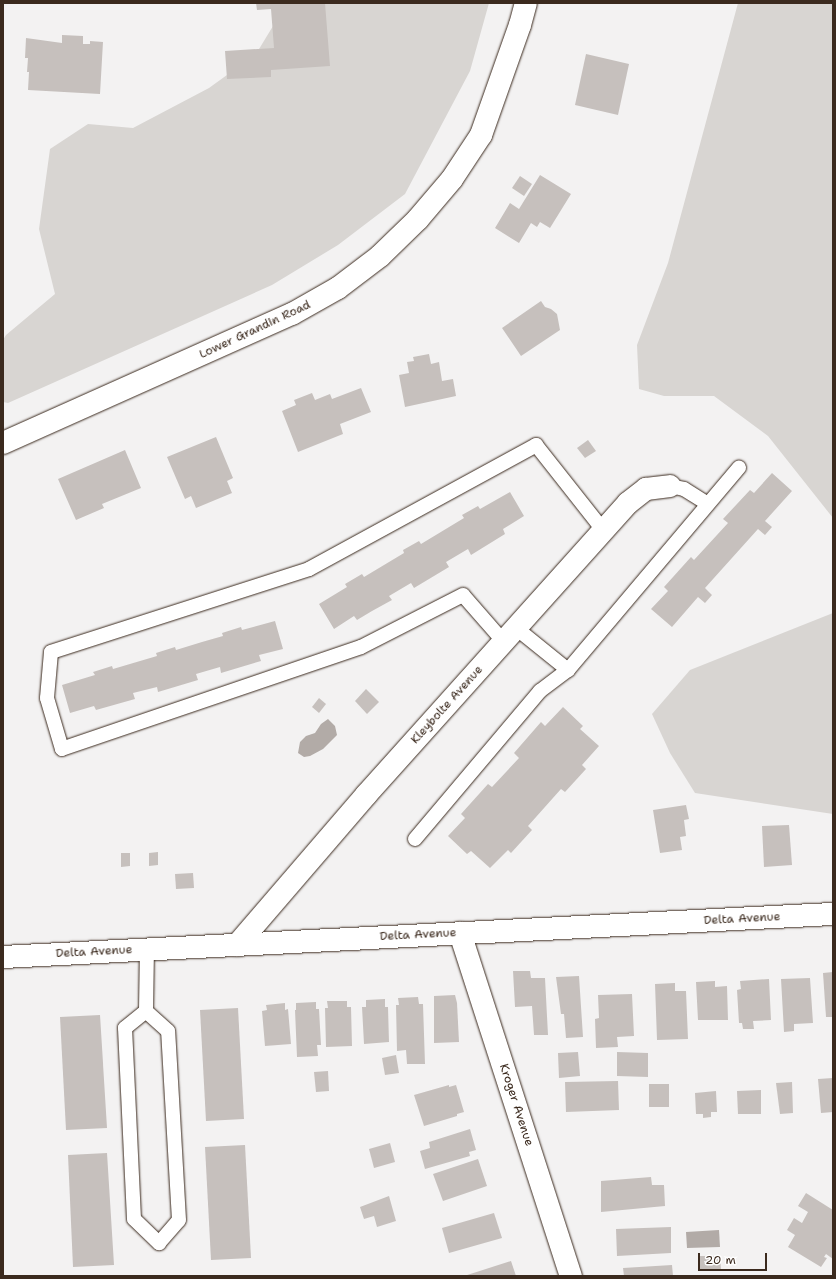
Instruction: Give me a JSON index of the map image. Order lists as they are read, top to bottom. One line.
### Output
{"streets":{"street":["Lower Grandin Road","Kleybolte Avenue","Delta Avenue","Kroger Avenue"]},"crossings":[["Kleybolte Avenue","Delta Avenue"],["Delta Avenue","Kroger Avenue"]],"scale_bar":"20 m"}
